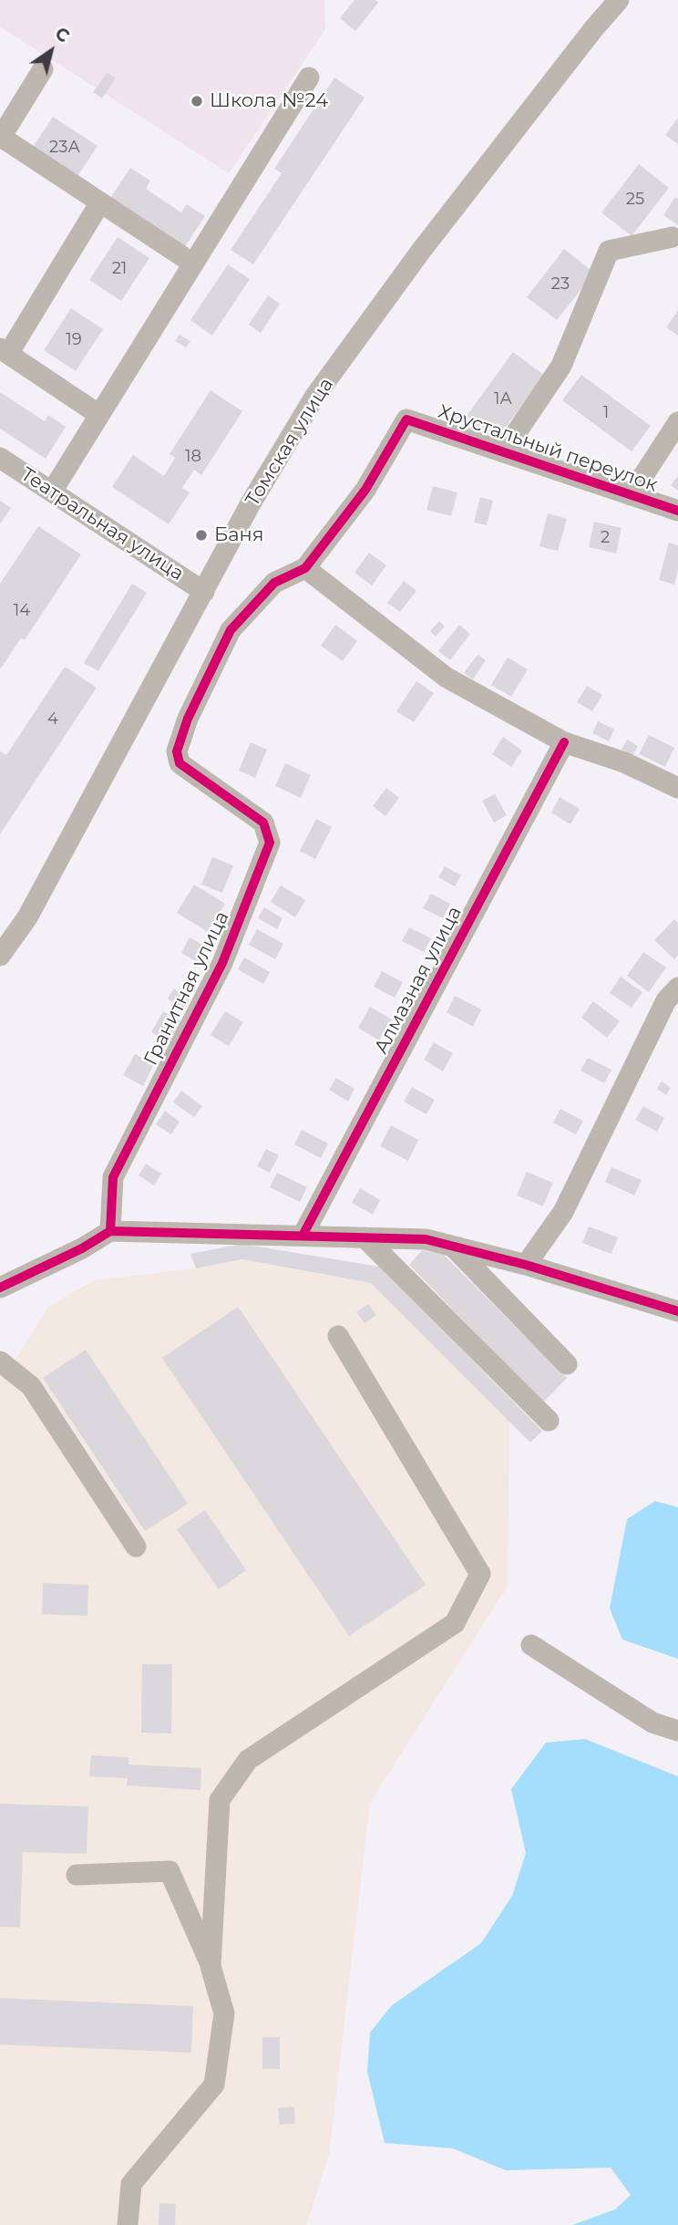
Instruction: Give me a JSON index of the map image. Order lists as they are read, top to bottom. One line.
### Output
{"streets":{"street":["Томская улица","Хрустальный переулок","Театральная улица","Алмазная улица","Гранитная улица"]},"crossings":[["Томская улица","Театральная улица"],["Хрустальный переулок","Гранитная улица"]],"places":["Школа №24","Баня"],"house_numbers":["23А","25","21","23","19","1А","1","18","2","14","4"],"north":"top right"}
